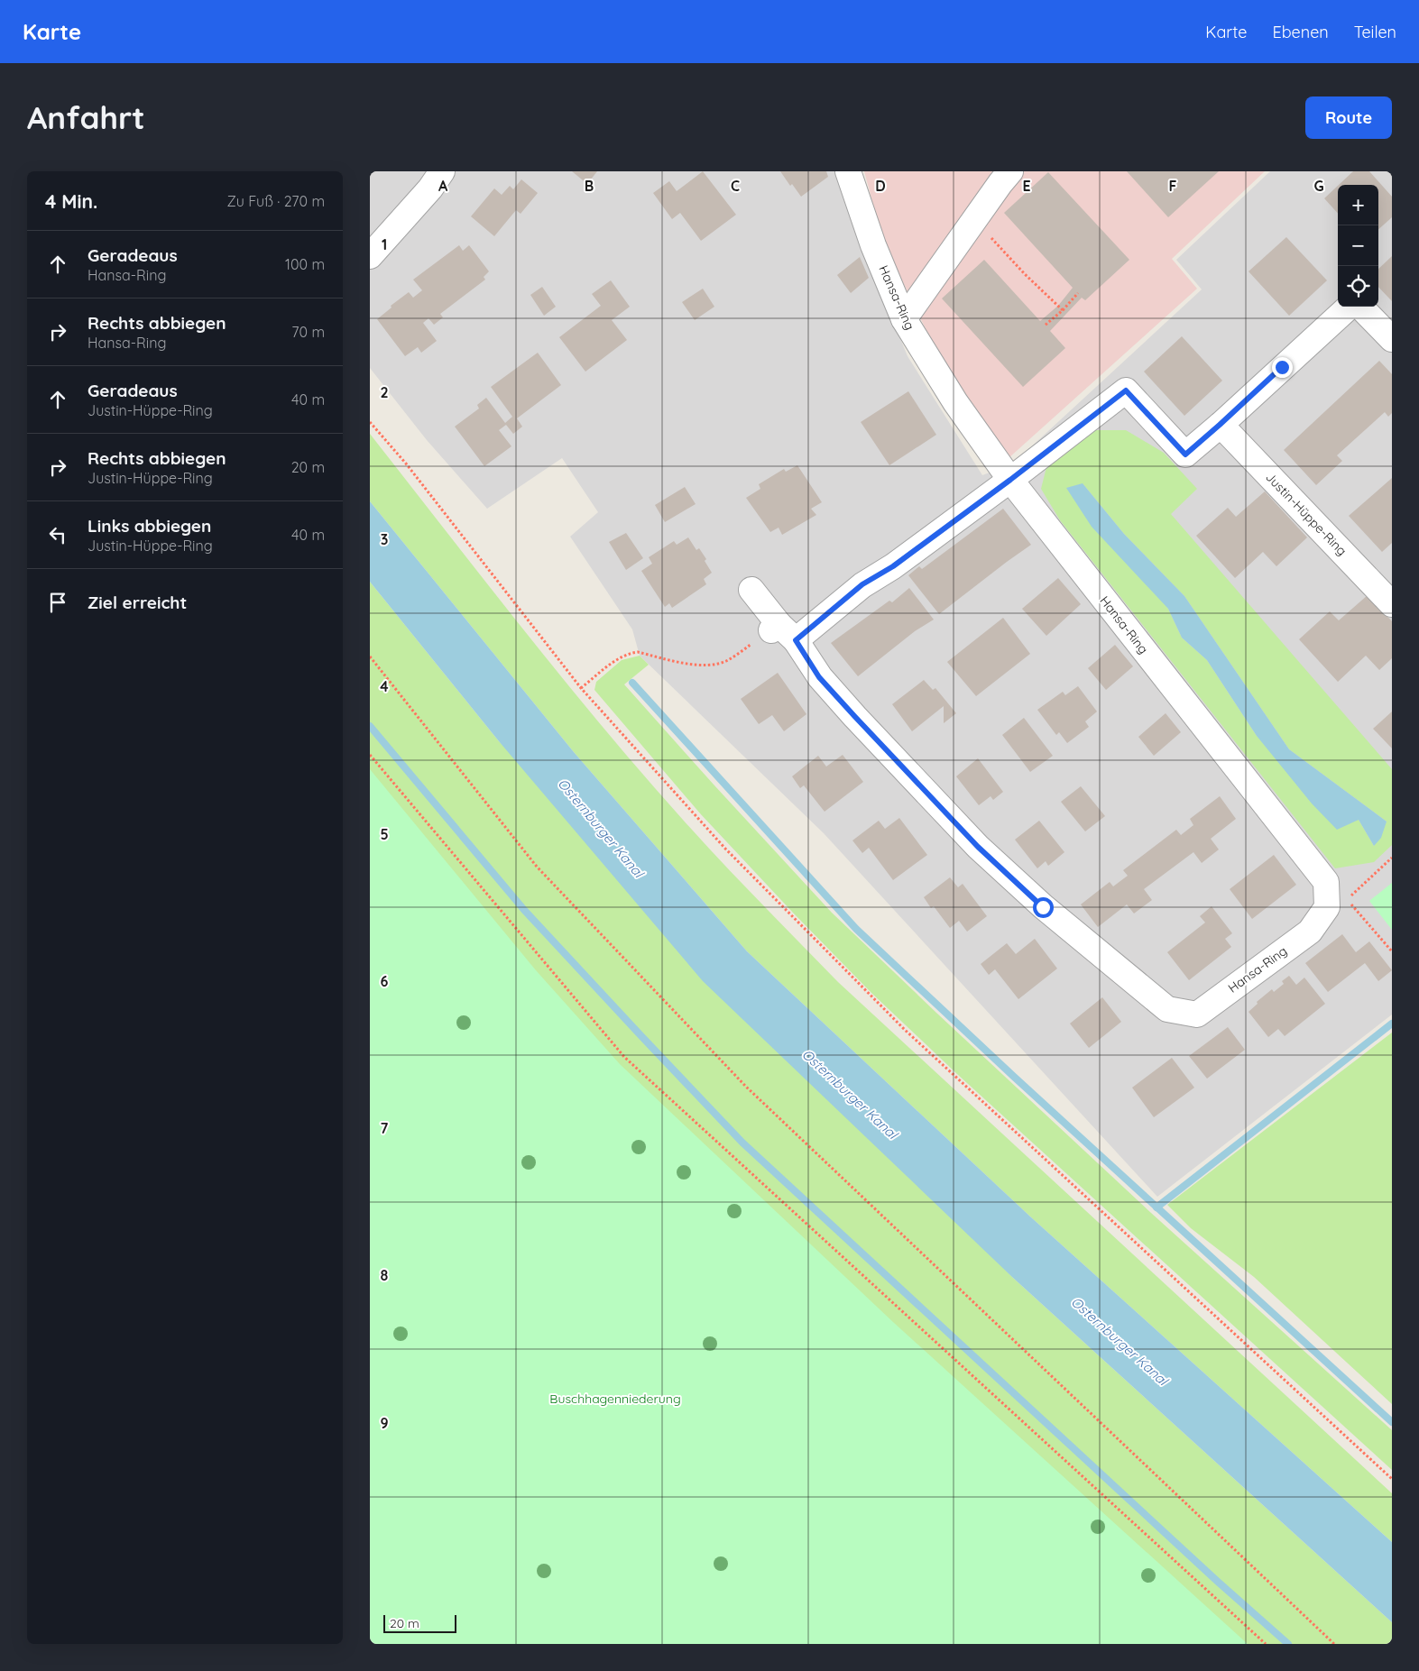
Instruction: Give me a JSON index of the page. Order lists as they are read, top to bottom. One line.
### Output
{"streets":{"street":["Hansa-Ring","Justin-Hüppe-Ring"]},"water":["Osternburger Kanal"],"parks":["Buschhagenniederung"],"scale_bar":"20 m","page":{"header":"Karte","nav":["Karte","Ebenen","Teilen"],"buttons":"Route","title":"Anfahrt","heading":["4 Min.","Zu Fuß · 270 m"],"map_buttons":["+","−"],"list":[["Geradeaus","Hansa-Ring","100 m"],["Rechts abbiegen","Hansa-Ring","70 m"],["Geradeaus","Justin-Hüppe-Ring","40 m"],["Rechts abbiegen","Justin-Hüppe-Ring","20 m"],["Links abbiegen","Justin-Hüppe-Ring","40 m"],"Ziel erreicht"],"scale":"20 m"},"grid":{"columns":["A","B","C","D","E","F","G"],"rows":["1","2","3","4","5","6","7","8","9"]}}
